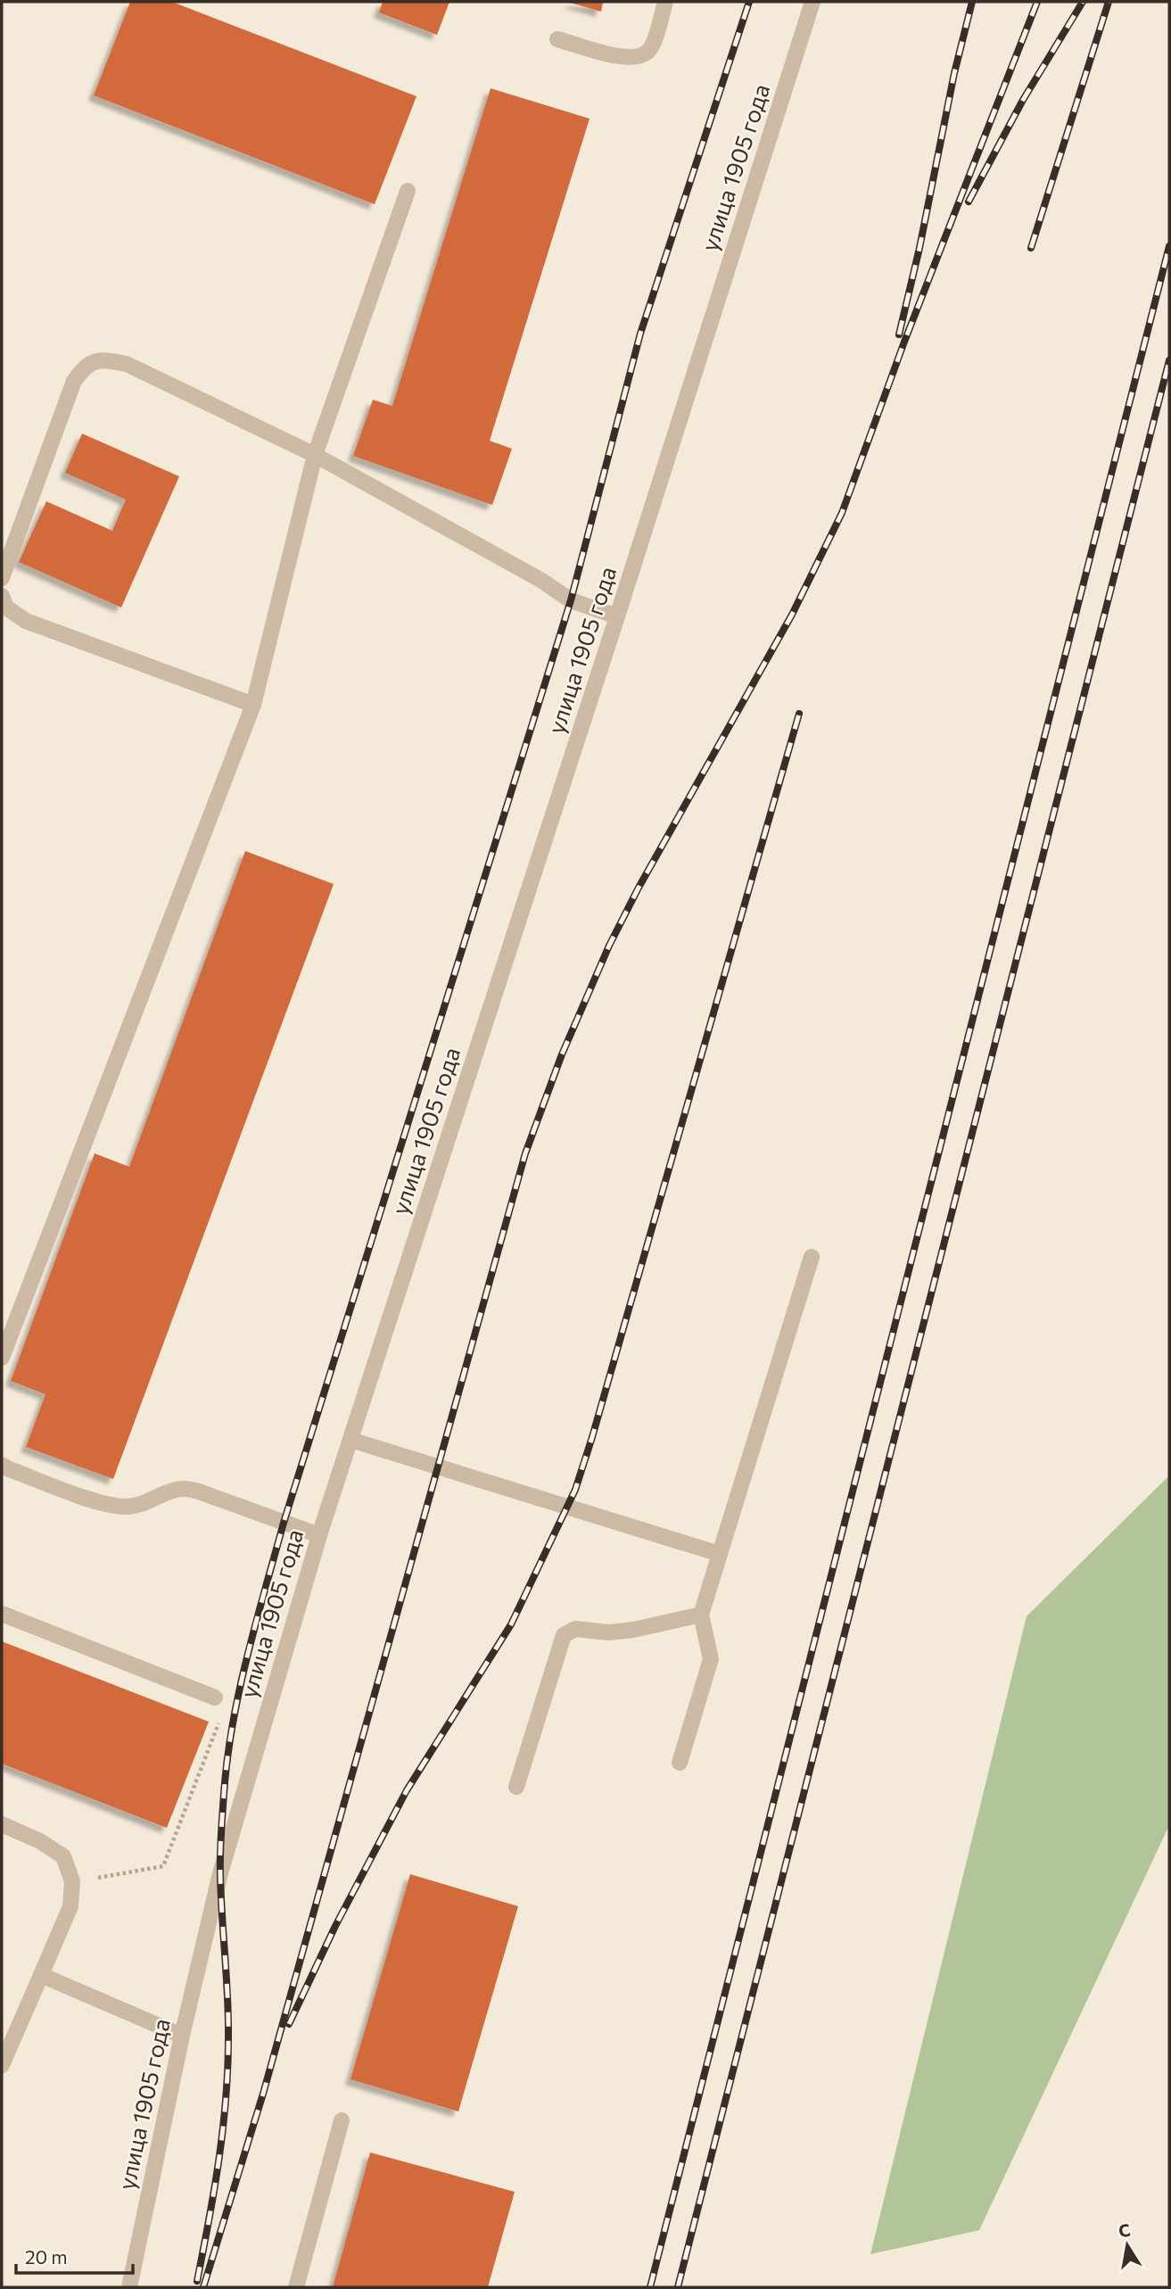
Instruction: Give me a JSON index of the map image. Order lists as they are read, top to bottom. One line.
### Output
{"streets":{"lane":["улица 1905 года"]},"scale_bar":"20 m","north":"top"}
